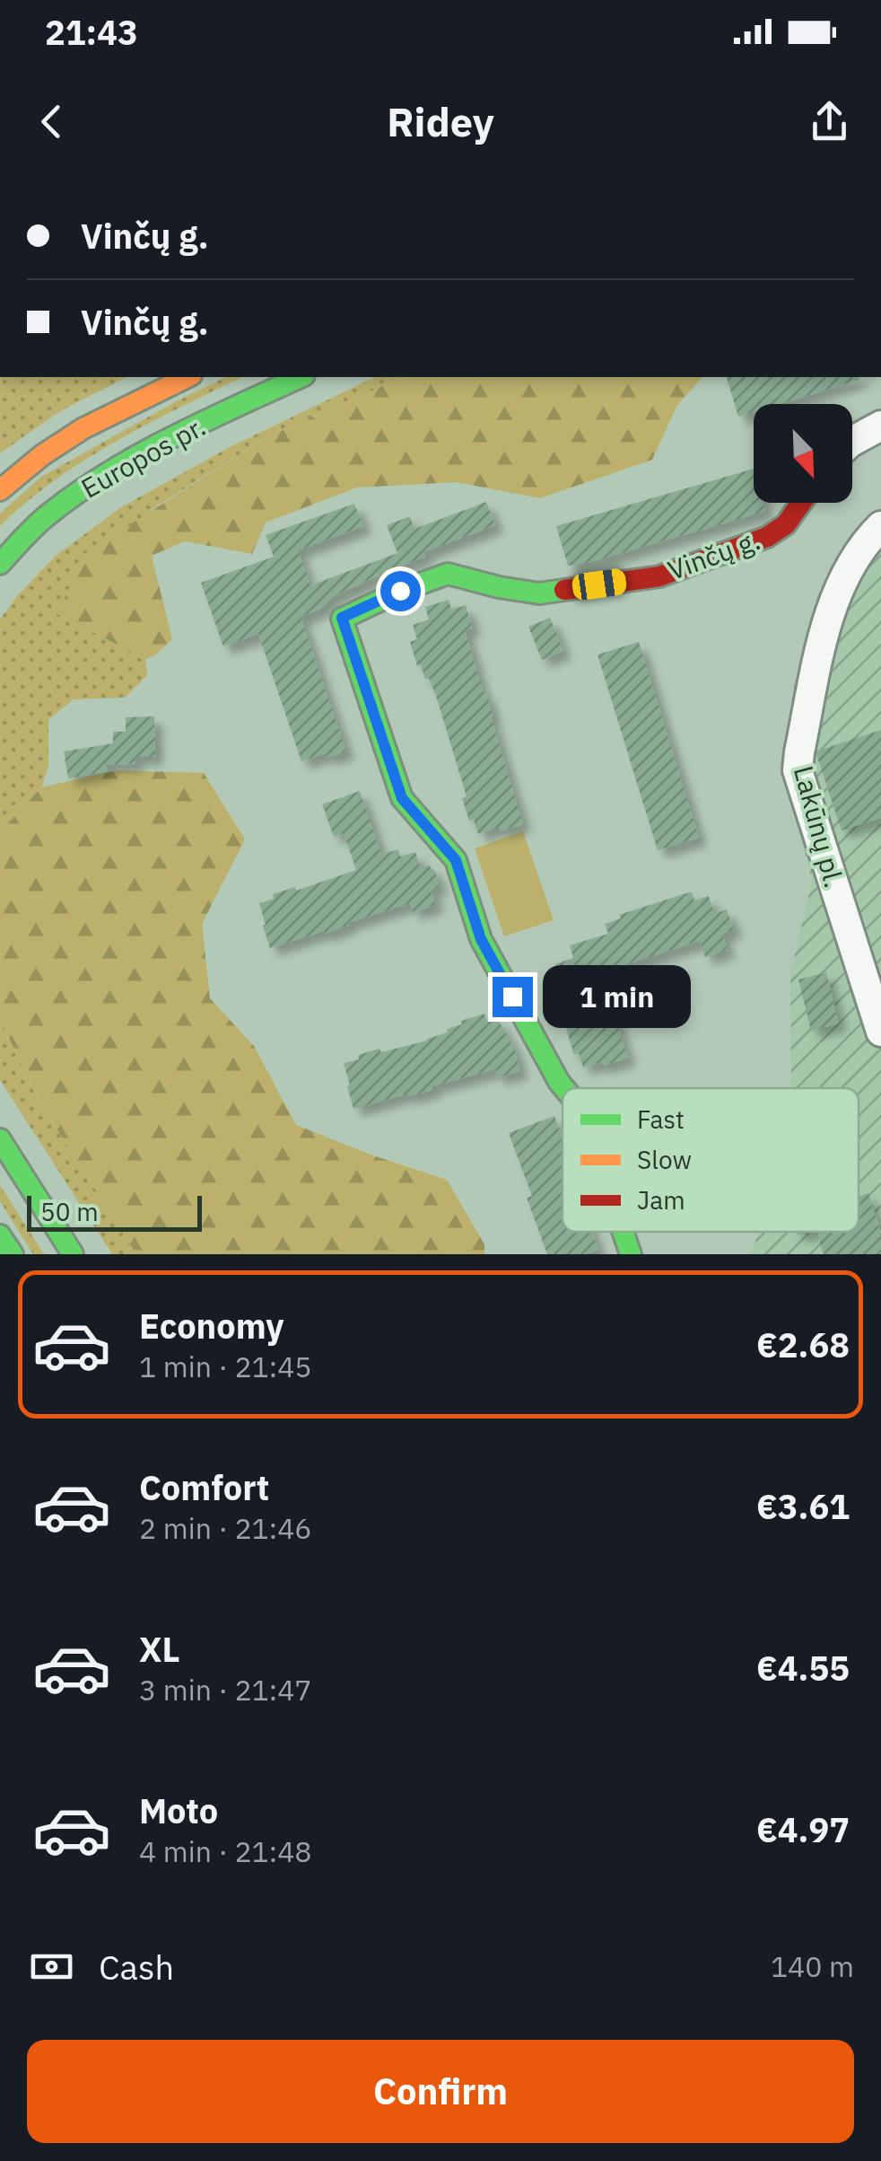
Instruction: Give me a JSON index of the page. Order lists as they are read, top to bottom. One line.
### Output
{"streets":{"street":["Europos pr.","Vinčų g.","Lakūnų pl."]},"legend":["Fast","Slow","Jam"],"scale_bar":"50 m","north":"bottom right","page":{"status":"21:43","header":"Ridey","banner":["Vinčų g.","Vinčų g."],"bubble":"1 min","scale":"50 m","list":[{"name":"Economy","note":"1 min · 21:45","value":"€2.68"},{"name":"Comfort","note":"2 min · 21:46","value":"€3.61"},{"name":"XL","note":"3 min · 21:47","value":"€4.55"},{"name":"Moto","note":"4 min · 21:48","value":"€4.97"}],"pay":["Cash","140 m"],"buttons":"Confirm"}}
